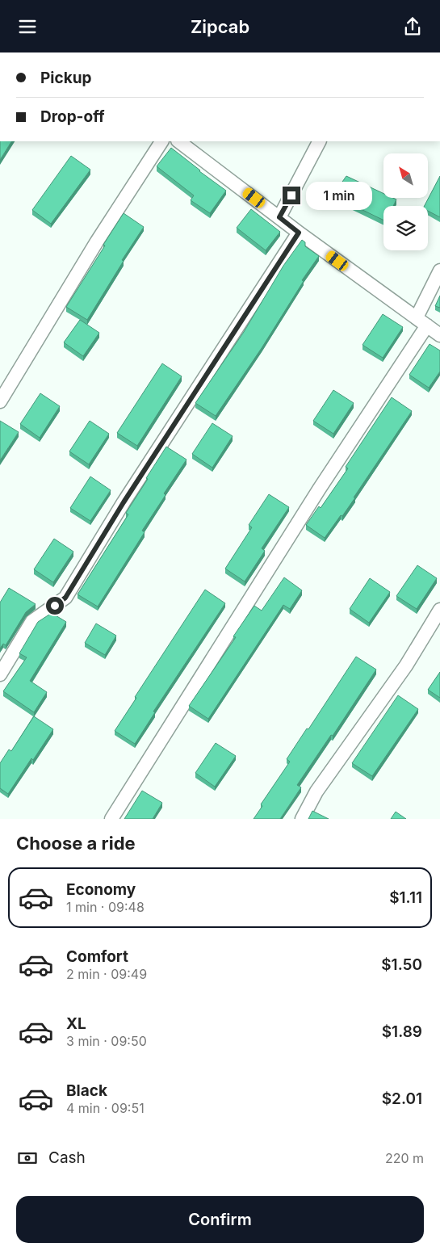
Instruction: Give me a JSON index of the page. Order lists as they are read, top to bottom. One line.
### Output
{"north":"top left","page":{"header":"Zipcab","banner":["Pickup","Drop-off"],"bubble":"1 min","heading":"Choose a ride","list":[{"name":"Economy","note":"1 min · 09:48","value":"$1.11"},{"name":"Comfort","note":"2 min · 09:49","value":"$1.50"},{"name":"XL","note":"3 min · 09:50","value":"$1.89"},{"name":"Black","note":"4 min · 09:51","value":"$2.01"}],"pay":["Cash","220 m"],"buttons":"Confirm"}}
